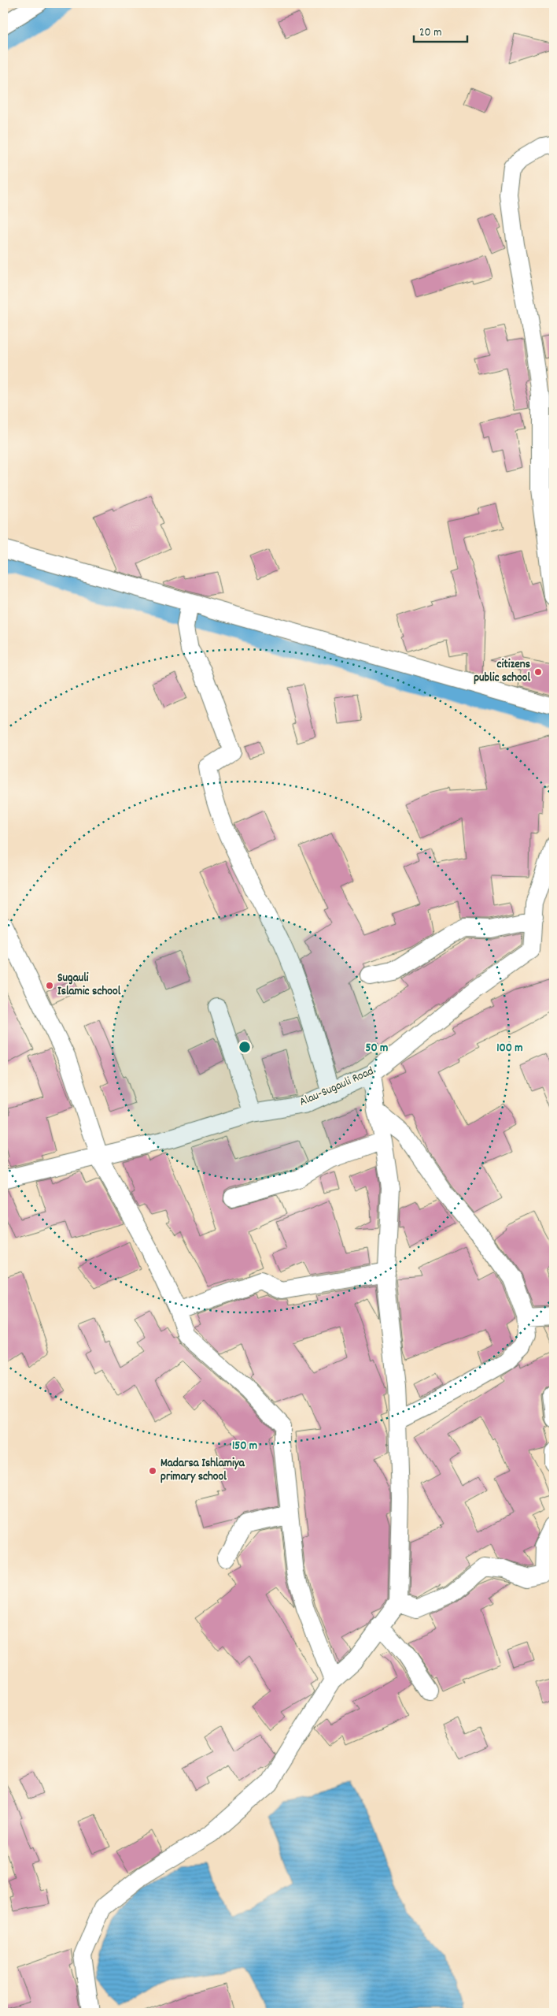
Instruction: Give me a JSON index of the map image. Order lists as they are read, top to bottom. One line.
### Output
{"streets":{"street":["Alau-Sugauli Road"]},"places":["citizens public school","Sugauli Islamic school","Madarsa Ishlamiya primary school"],"scale_bar":"20 m","rings":["50 m","100 m","150 m"]}
